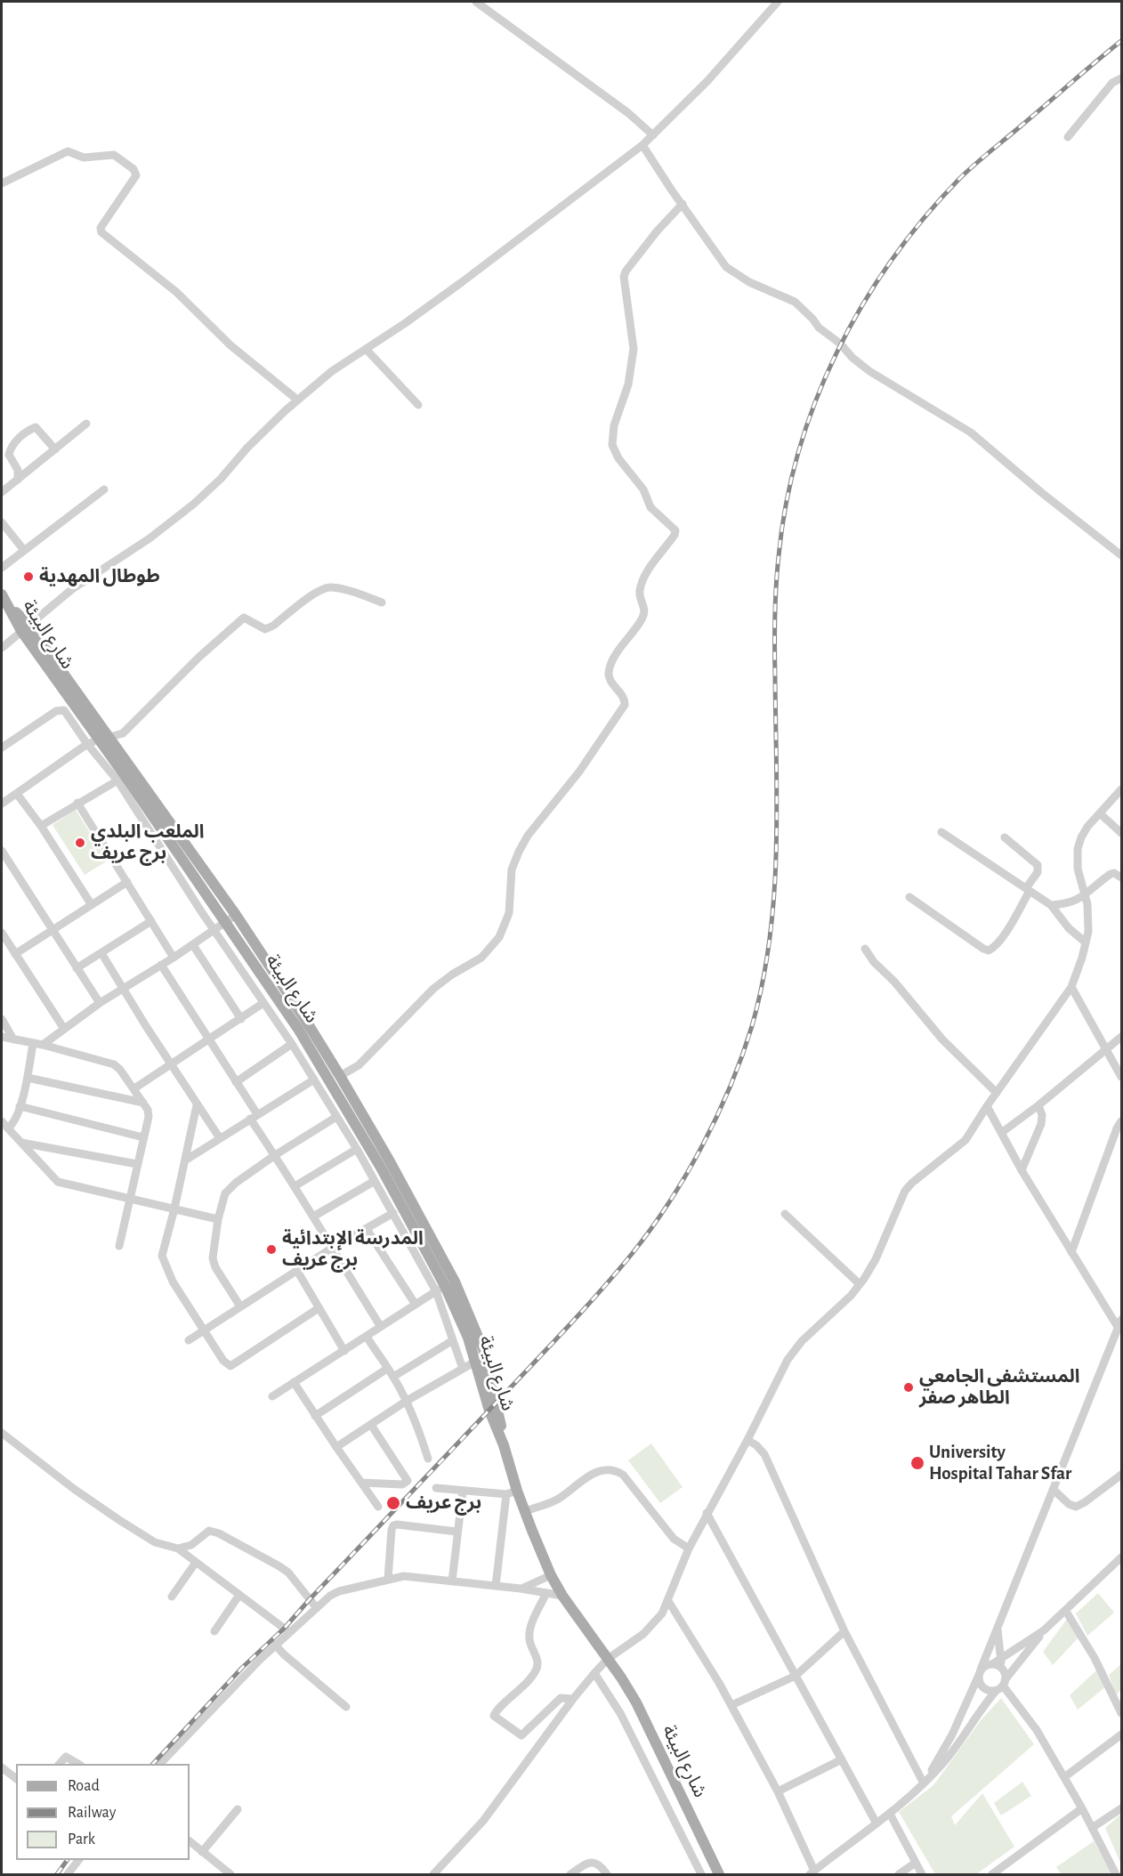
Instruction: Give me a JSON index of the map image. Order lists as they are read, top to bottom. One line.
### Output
{"streets":{"main road":["شارع البيئة"]},"places":["طوطال المهدية","الملعب البلدي برج عريف","المدرسة الإبتدائية برج عريف","المستشفى الجامعي الطاهر صفر","University Hospital Tahar Sfar","برج عريف"],"legend":["Road","Railway","Park"]}
